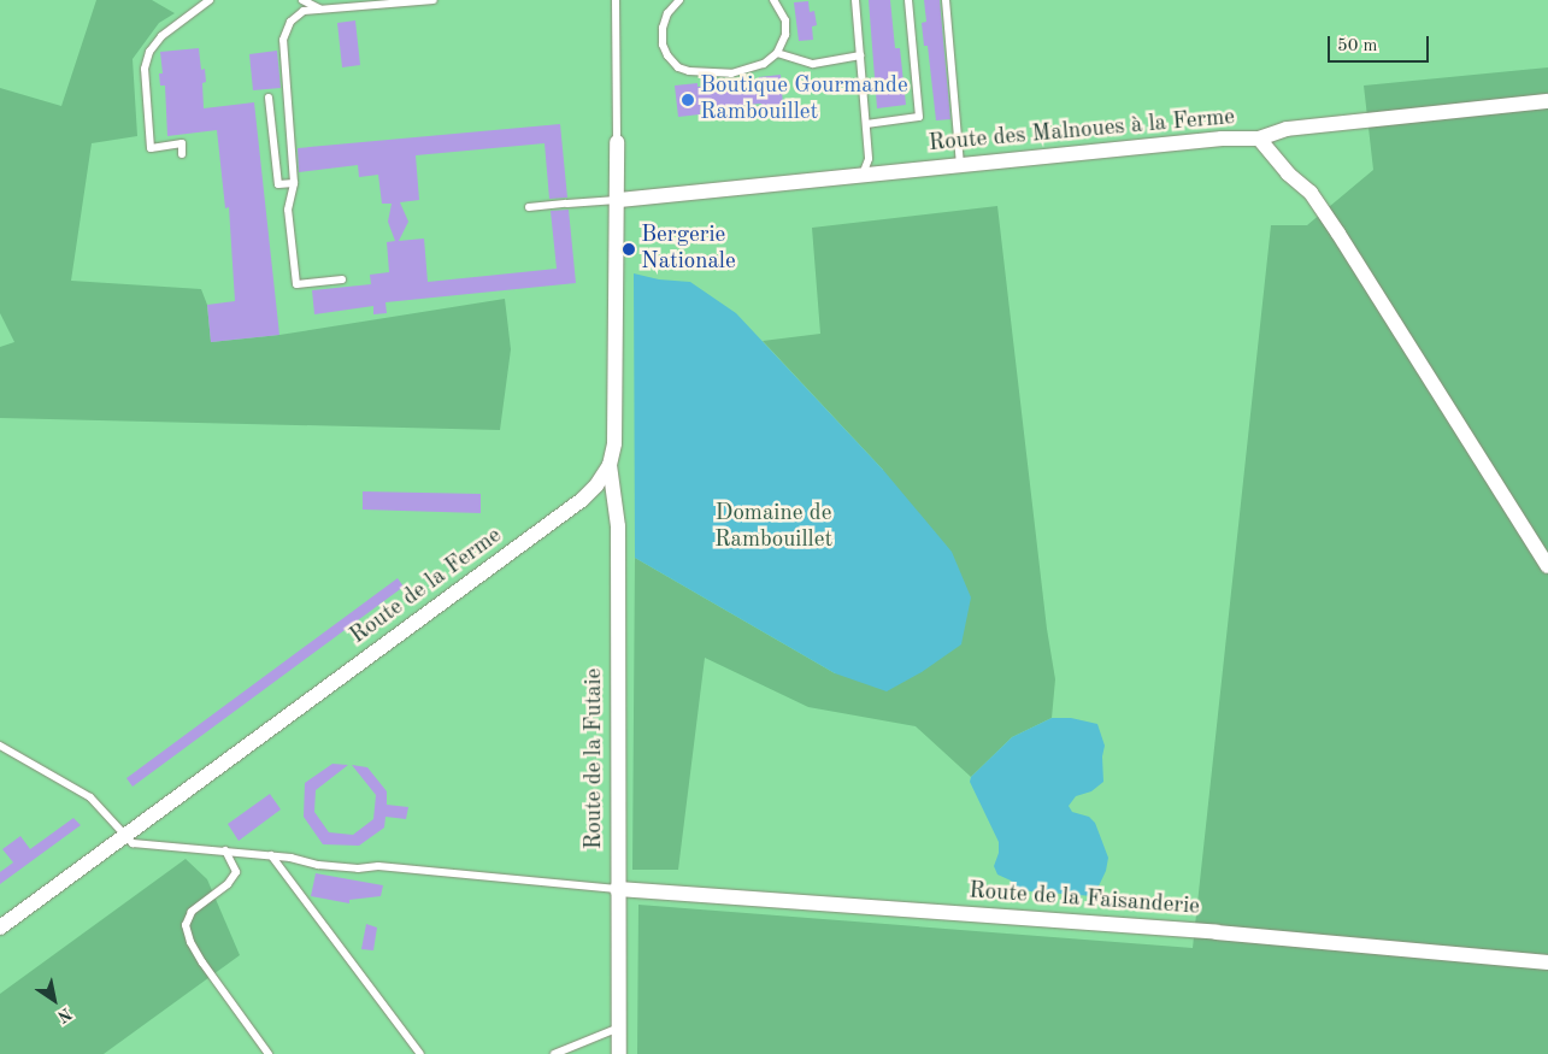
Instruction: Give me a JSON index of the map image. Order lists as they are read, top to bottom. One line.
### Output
{"streets":{"street":["Route des Malnoues à la Ferme","Route de la Ferme","Route de la Futaie","Route de la Faisanderie"]},"crossings":[["Route des Malnoues à la Ferme","Route de la Ferme"],["Route de la Ferme","Route de la Futaie"],["Route de la Futaie","Route de la Faisanderie"]],"parks":["Domaine de Rambouillet"],"places":["Boutique Gourmande Rambouillet","Bergerie Nationale"],"scale_bar":"50 m","north":"bottom right"}
